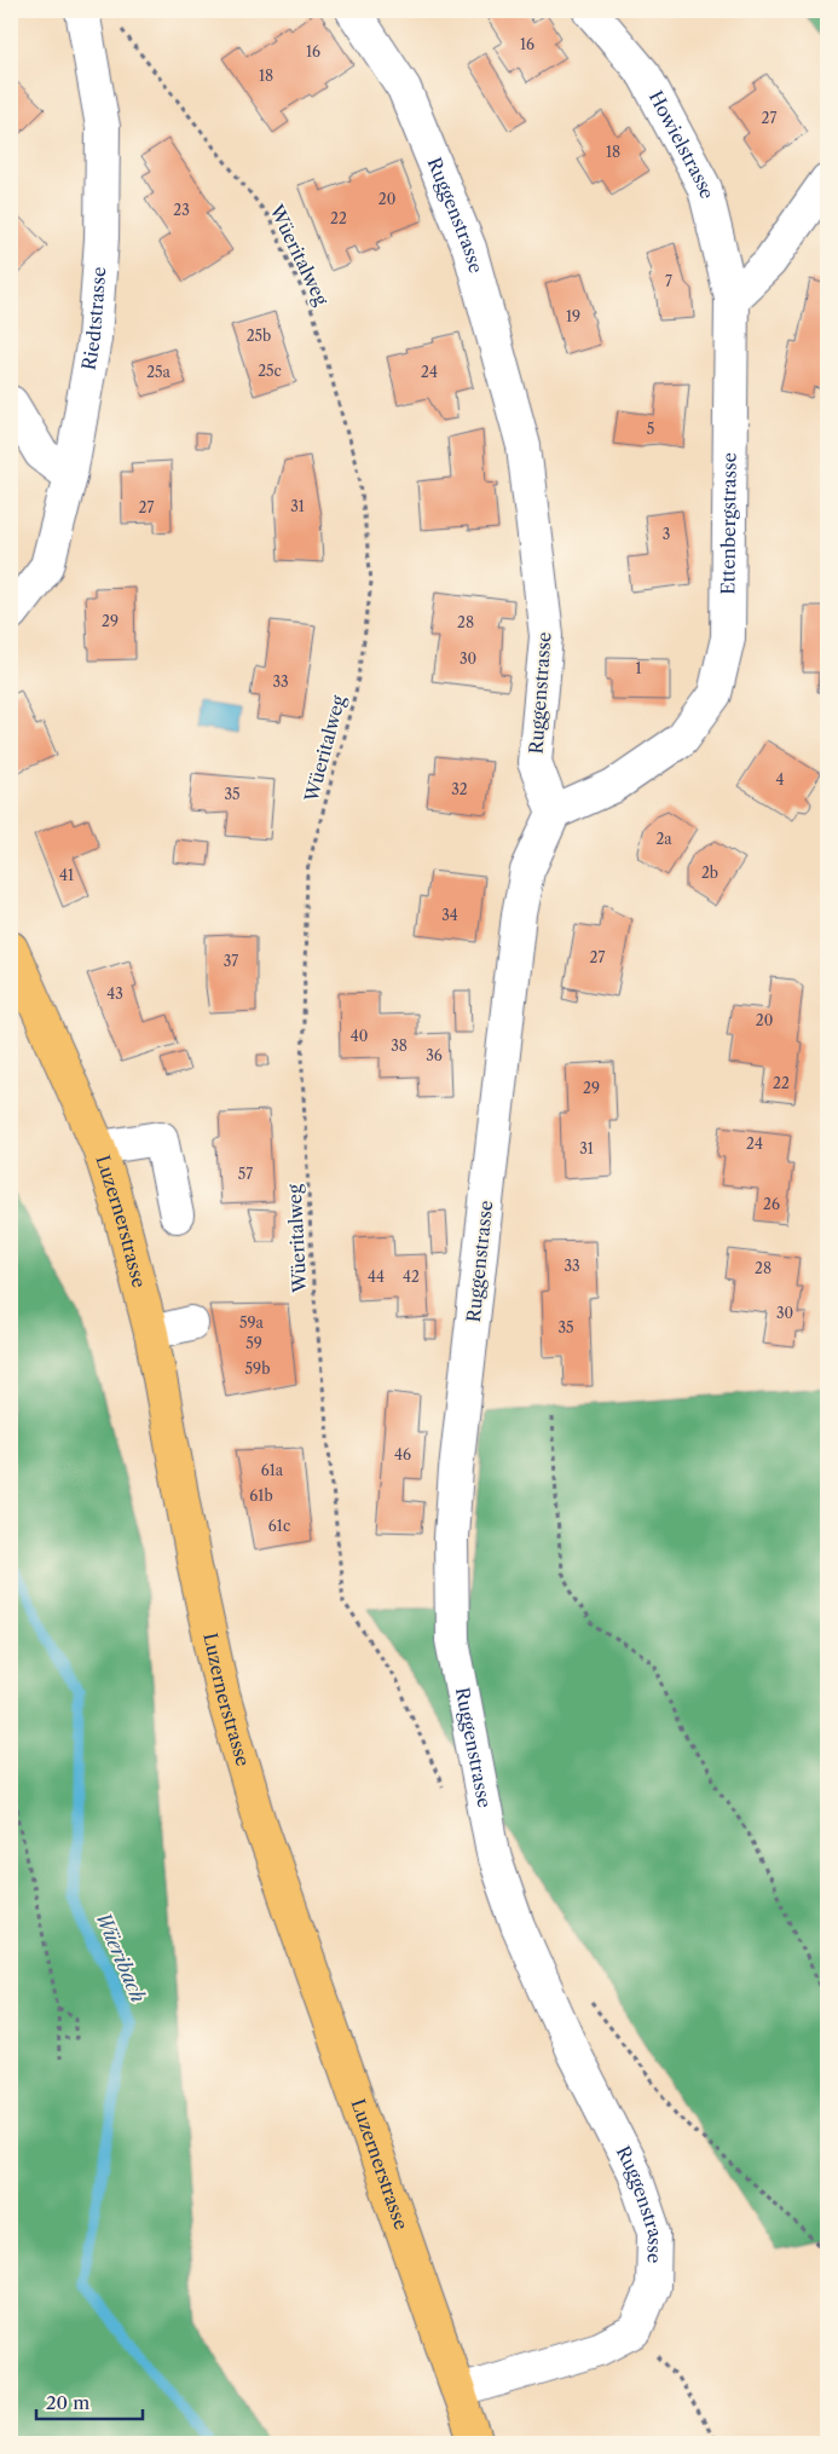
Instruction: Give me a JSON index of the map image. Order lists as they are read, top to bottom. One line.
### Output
{"streets":{"main road":["Luzernerstrasse"],"street":["Howielstrasse","Ruggenstrasse","Riedtstrasse","Ettenbergstrasse"],"path":["Wüeritalweg"]},"crossings":[["Howielstrasse","Ettenbergstrasse"],["Ruggenstrasse","Ettenbergstrasse"],["Wüeritalweg","Riedtstrasse"]],"water":["Wüeribach"],"house_numbers":["16","16","18","27","18","20","23","22","7","19","25b","25c","25a","24","5","31","27","3","29","28","30","1","33","4","32","35","2a","2b","41","34","27","37","43","20","40","38","36","22","29","24","31","57","26","33","28","44","42","30","59a","35","59","59b","46","61a","61b","61c"],"scale_bar":"20 m"}
